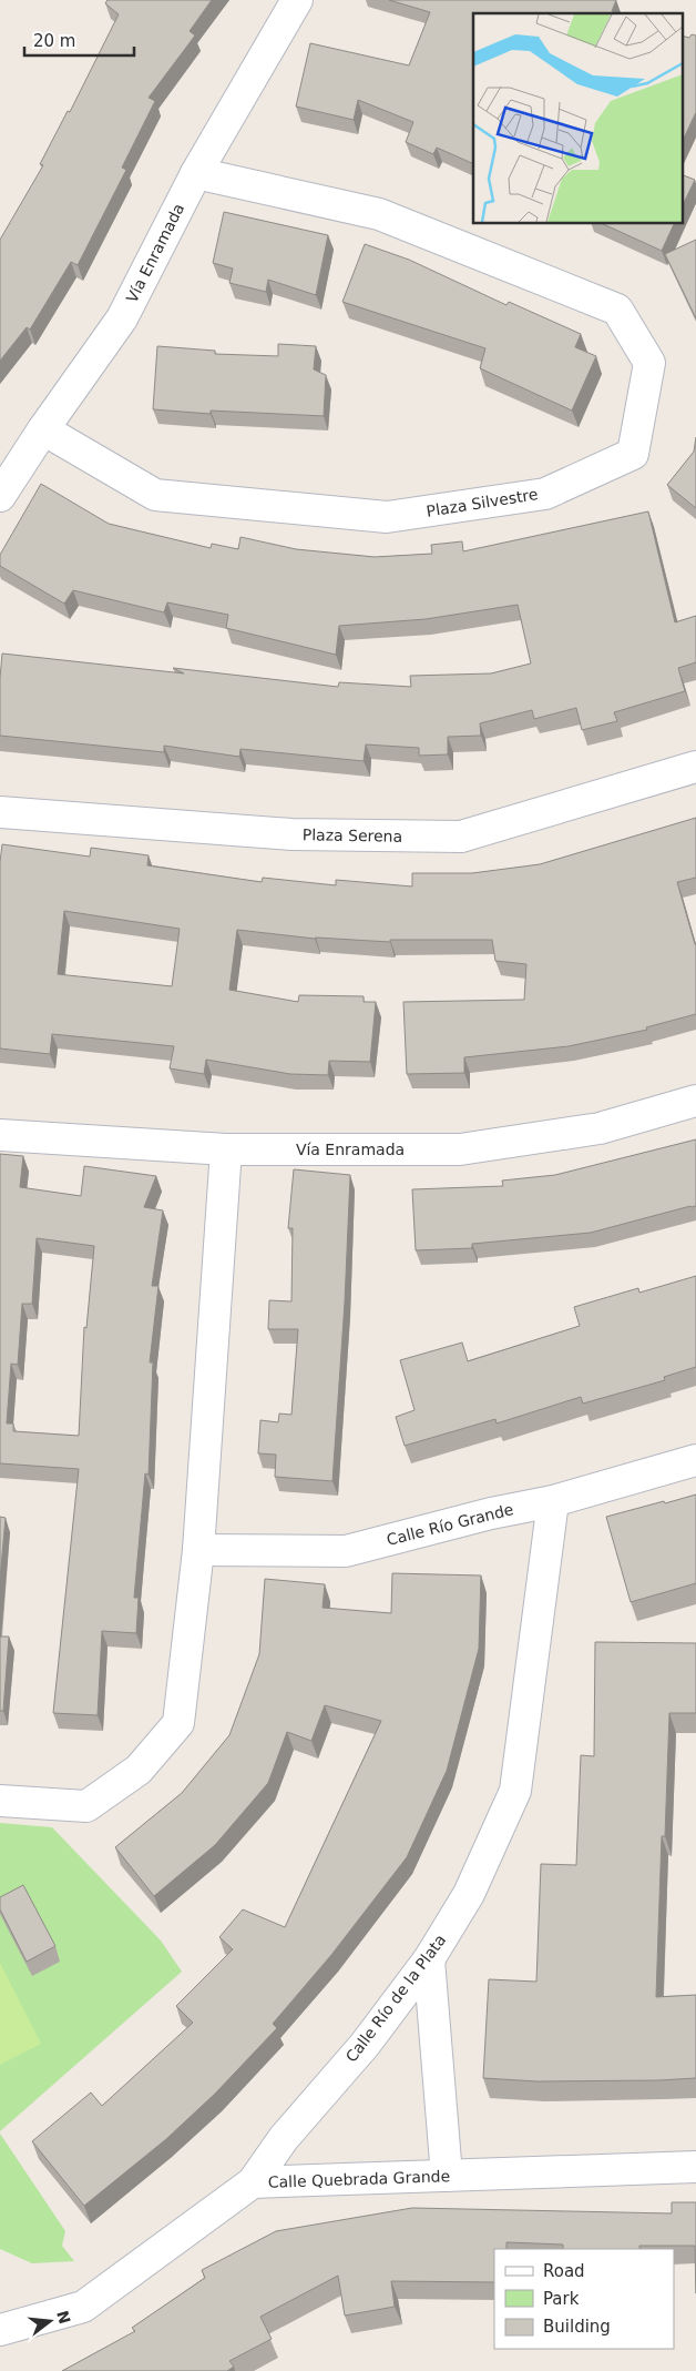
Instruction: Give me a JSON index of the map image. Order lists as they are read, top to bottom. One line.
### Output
{"streets":{"street":["Vía Enramada","Plaza Silvestre","Plaza Serena","Calle Río Grande","Calle Río de la Plata","Calle Quebrada Grande"]},"crossings":[["Vía Enramada","Plaza Silvestre"],["Calle Río Grande","Calle Río de la Plata"],["Calle Río de la Plata","Calle Quebrada Grande"]],"legend":["Road","Park","Building"],"scale_bar":"20 m","north":"right"}
